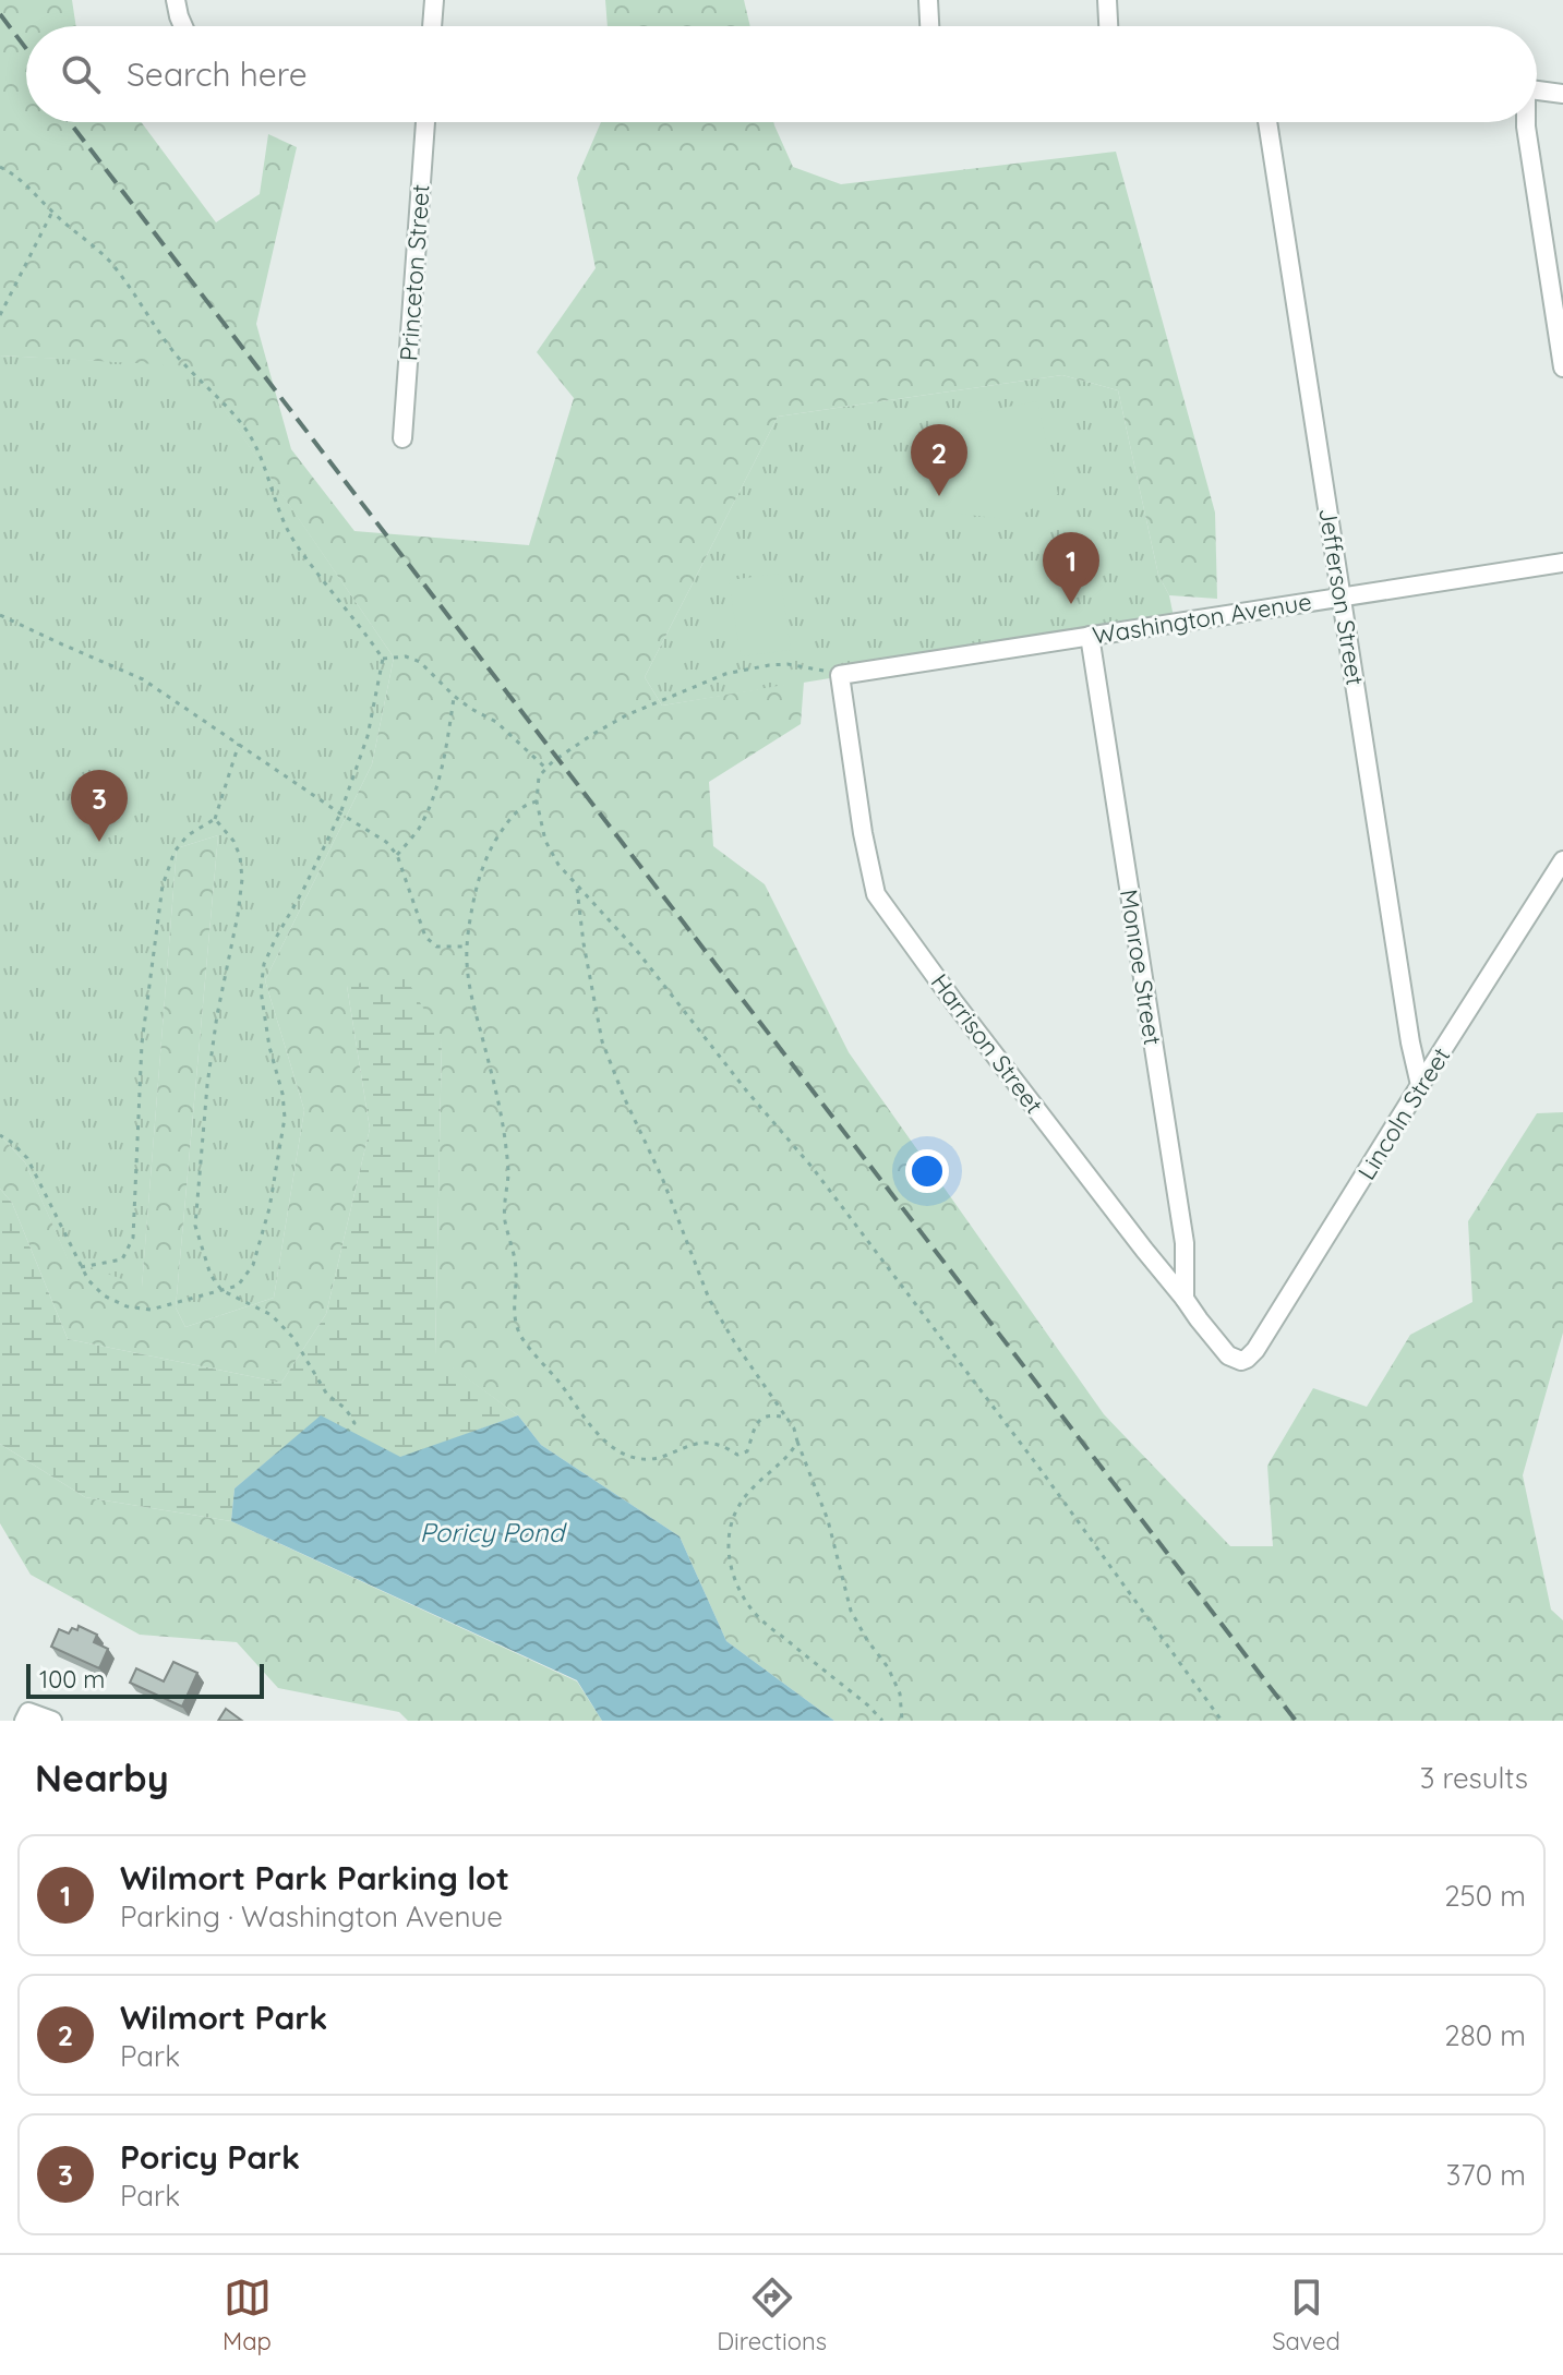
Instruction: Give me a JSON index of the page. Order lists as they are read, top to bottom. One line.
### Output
{"streets":{"street":["Princeton Street","Jefferson Street","Washington Avenue","Monroe Street","Harrison Street","Lincoln Street"]},"crossings":[["Jefferson Street","Washington Avenue"],["Jefferson Street","Lincoln Street"],["Washington Avenue","Monroe Street"],["Washington Avenue","Harrison Street"],["Monroe Street","Harrison Street"],["Harrison Street","Lincoln Street"]],"water":["Poricy Pond"],"scale_bar":"100 m","page":{"search":"Search here","pins":["2","1","3"],"scale":"100 m","heading":["Nearby","3 results"],"list":[{"mark":"1","name":"Wilmort Park Parking lot","note":"Parking · Washington Avenue","value":"250 m"},{"mark":"2","name":"Wilmort Park","note":"Park","value":"280 m"},{"mark":"3","name":"Poricy Park","note":"Park","value":"370 m"}],"nav":["Map","Directions","Saved"]}}
